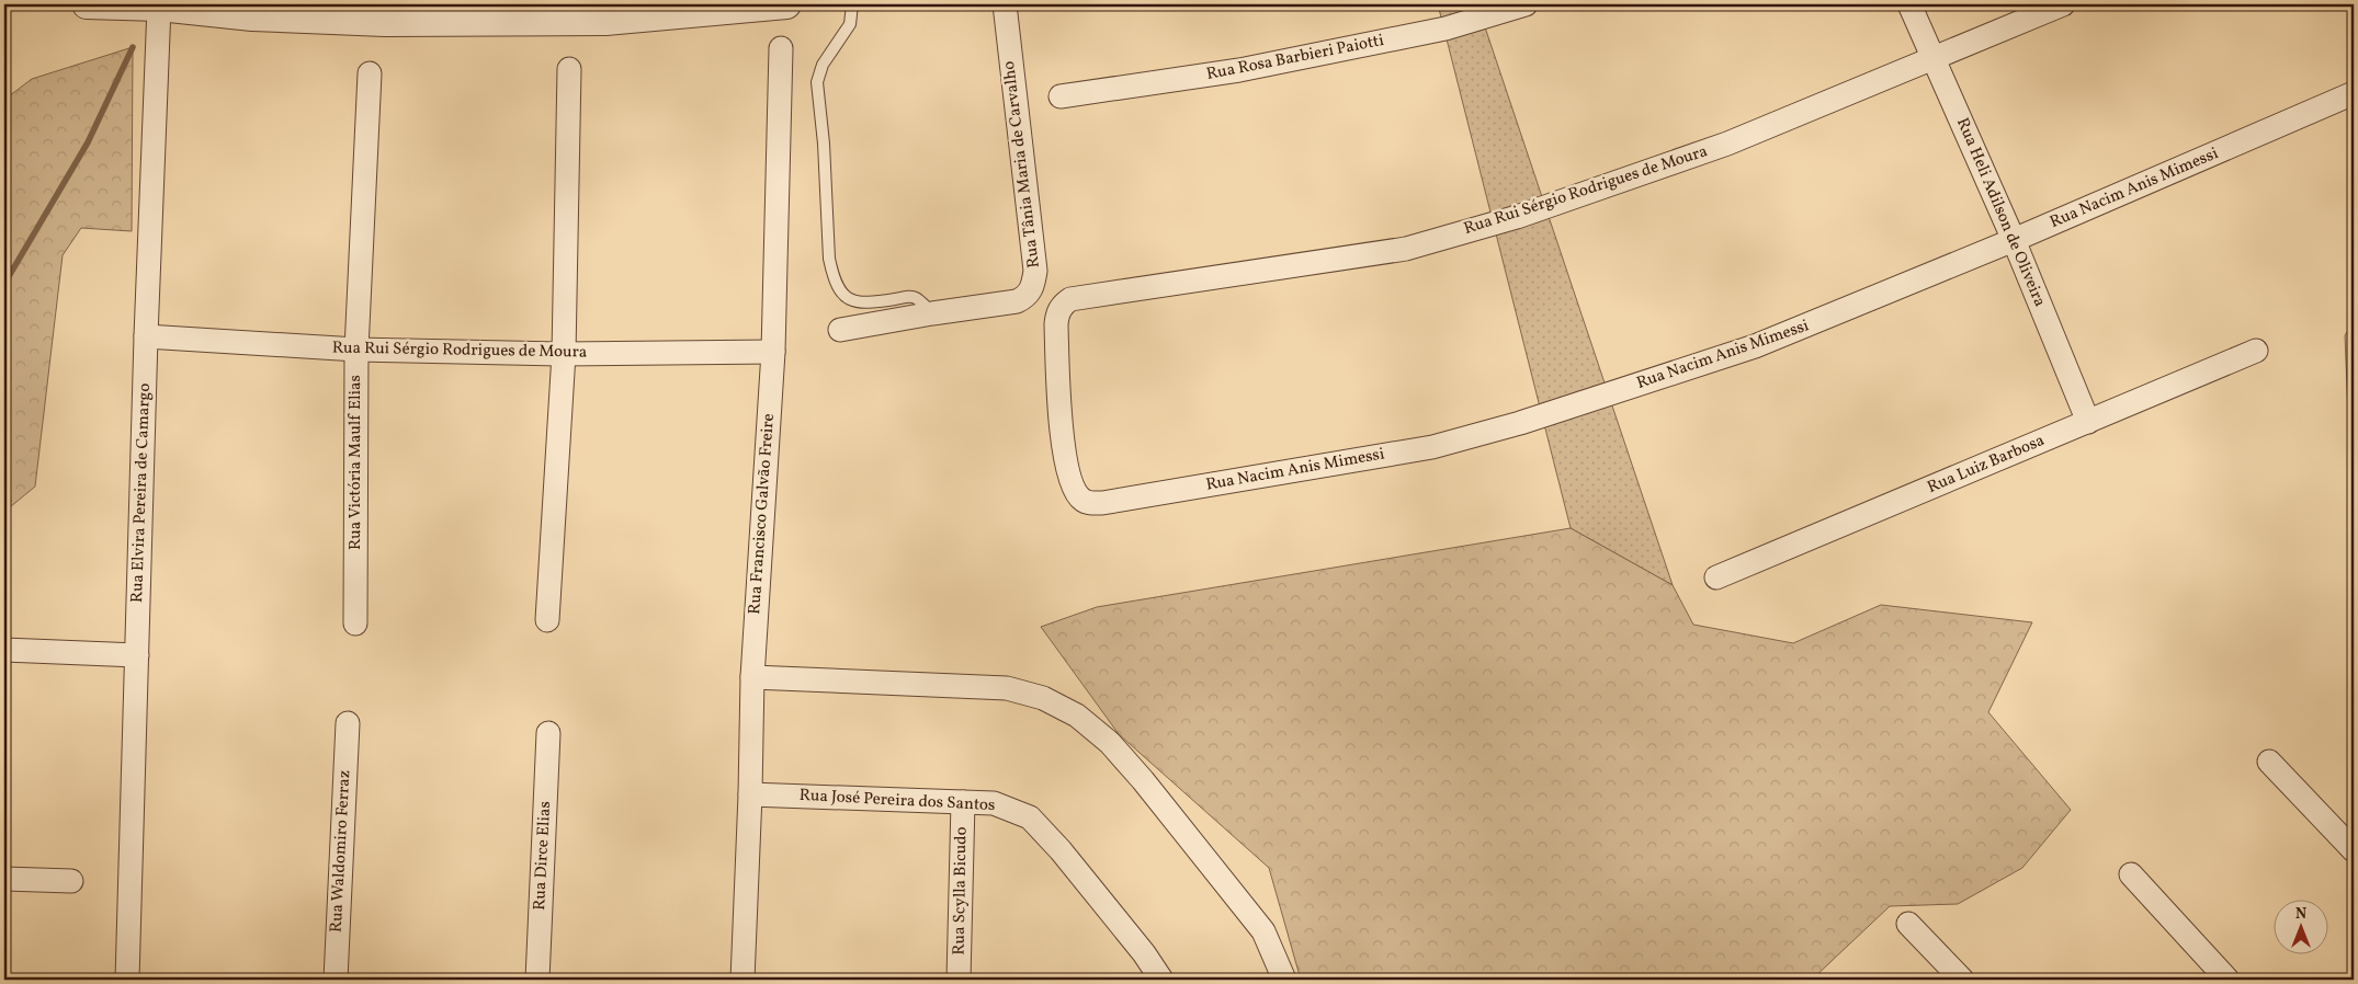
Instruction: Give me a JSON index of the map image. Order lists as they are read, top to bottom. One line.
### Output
{"streets":{"street":["Rua Rosa Barbieri Paiotti","Rua Tânia Maria de Carvalho","Rua Nacim Anis Mimessi","Rua Rui Sérgio Rodrigues de Moura","Rua Heli Adilson de Oliveira","Rua Victória Maulf Elias","Rua Luiz Barbosa","Rua Elvira Pereira de Camargo","Rua Francisco Galvão Freire","Rua José Pereira dos Santos","Rua Waldomiro Ferraz","Rua Dirce Elias","Rua Scylla Bicudo"]},"crossings":[["Rua Nacim Anis Mimessi","Rua Rui Sérgio Rodrigues de Moura"],["Rua Nacim Anis Mimessi","Rua Heli Adilson de Oliveira"],["Rua Rui Sérgio Rodrigues de Moura","Rua Heli Adilson de Oliveira"],["Rua Rui Sérgio Rodrigues de Moura","Rua Victória Maulf Elias"],["Rua Rui Sérgio Rodrigues de Moura","Rua Elvira Pereira de Camargo"],["Rua Rui Sérgio Rodrigues de Moura","Rua Francisco Galvão Freire"],["Rua Heli Adilson de Oliveira","Rua Luiz Barbosa"],["Rua Francisco Galvão Freire","Rua José Pereira dos Santos"],["Rua José Pereira dos Santos","Rua Scylla Bicudo"]],"north":"top"}
